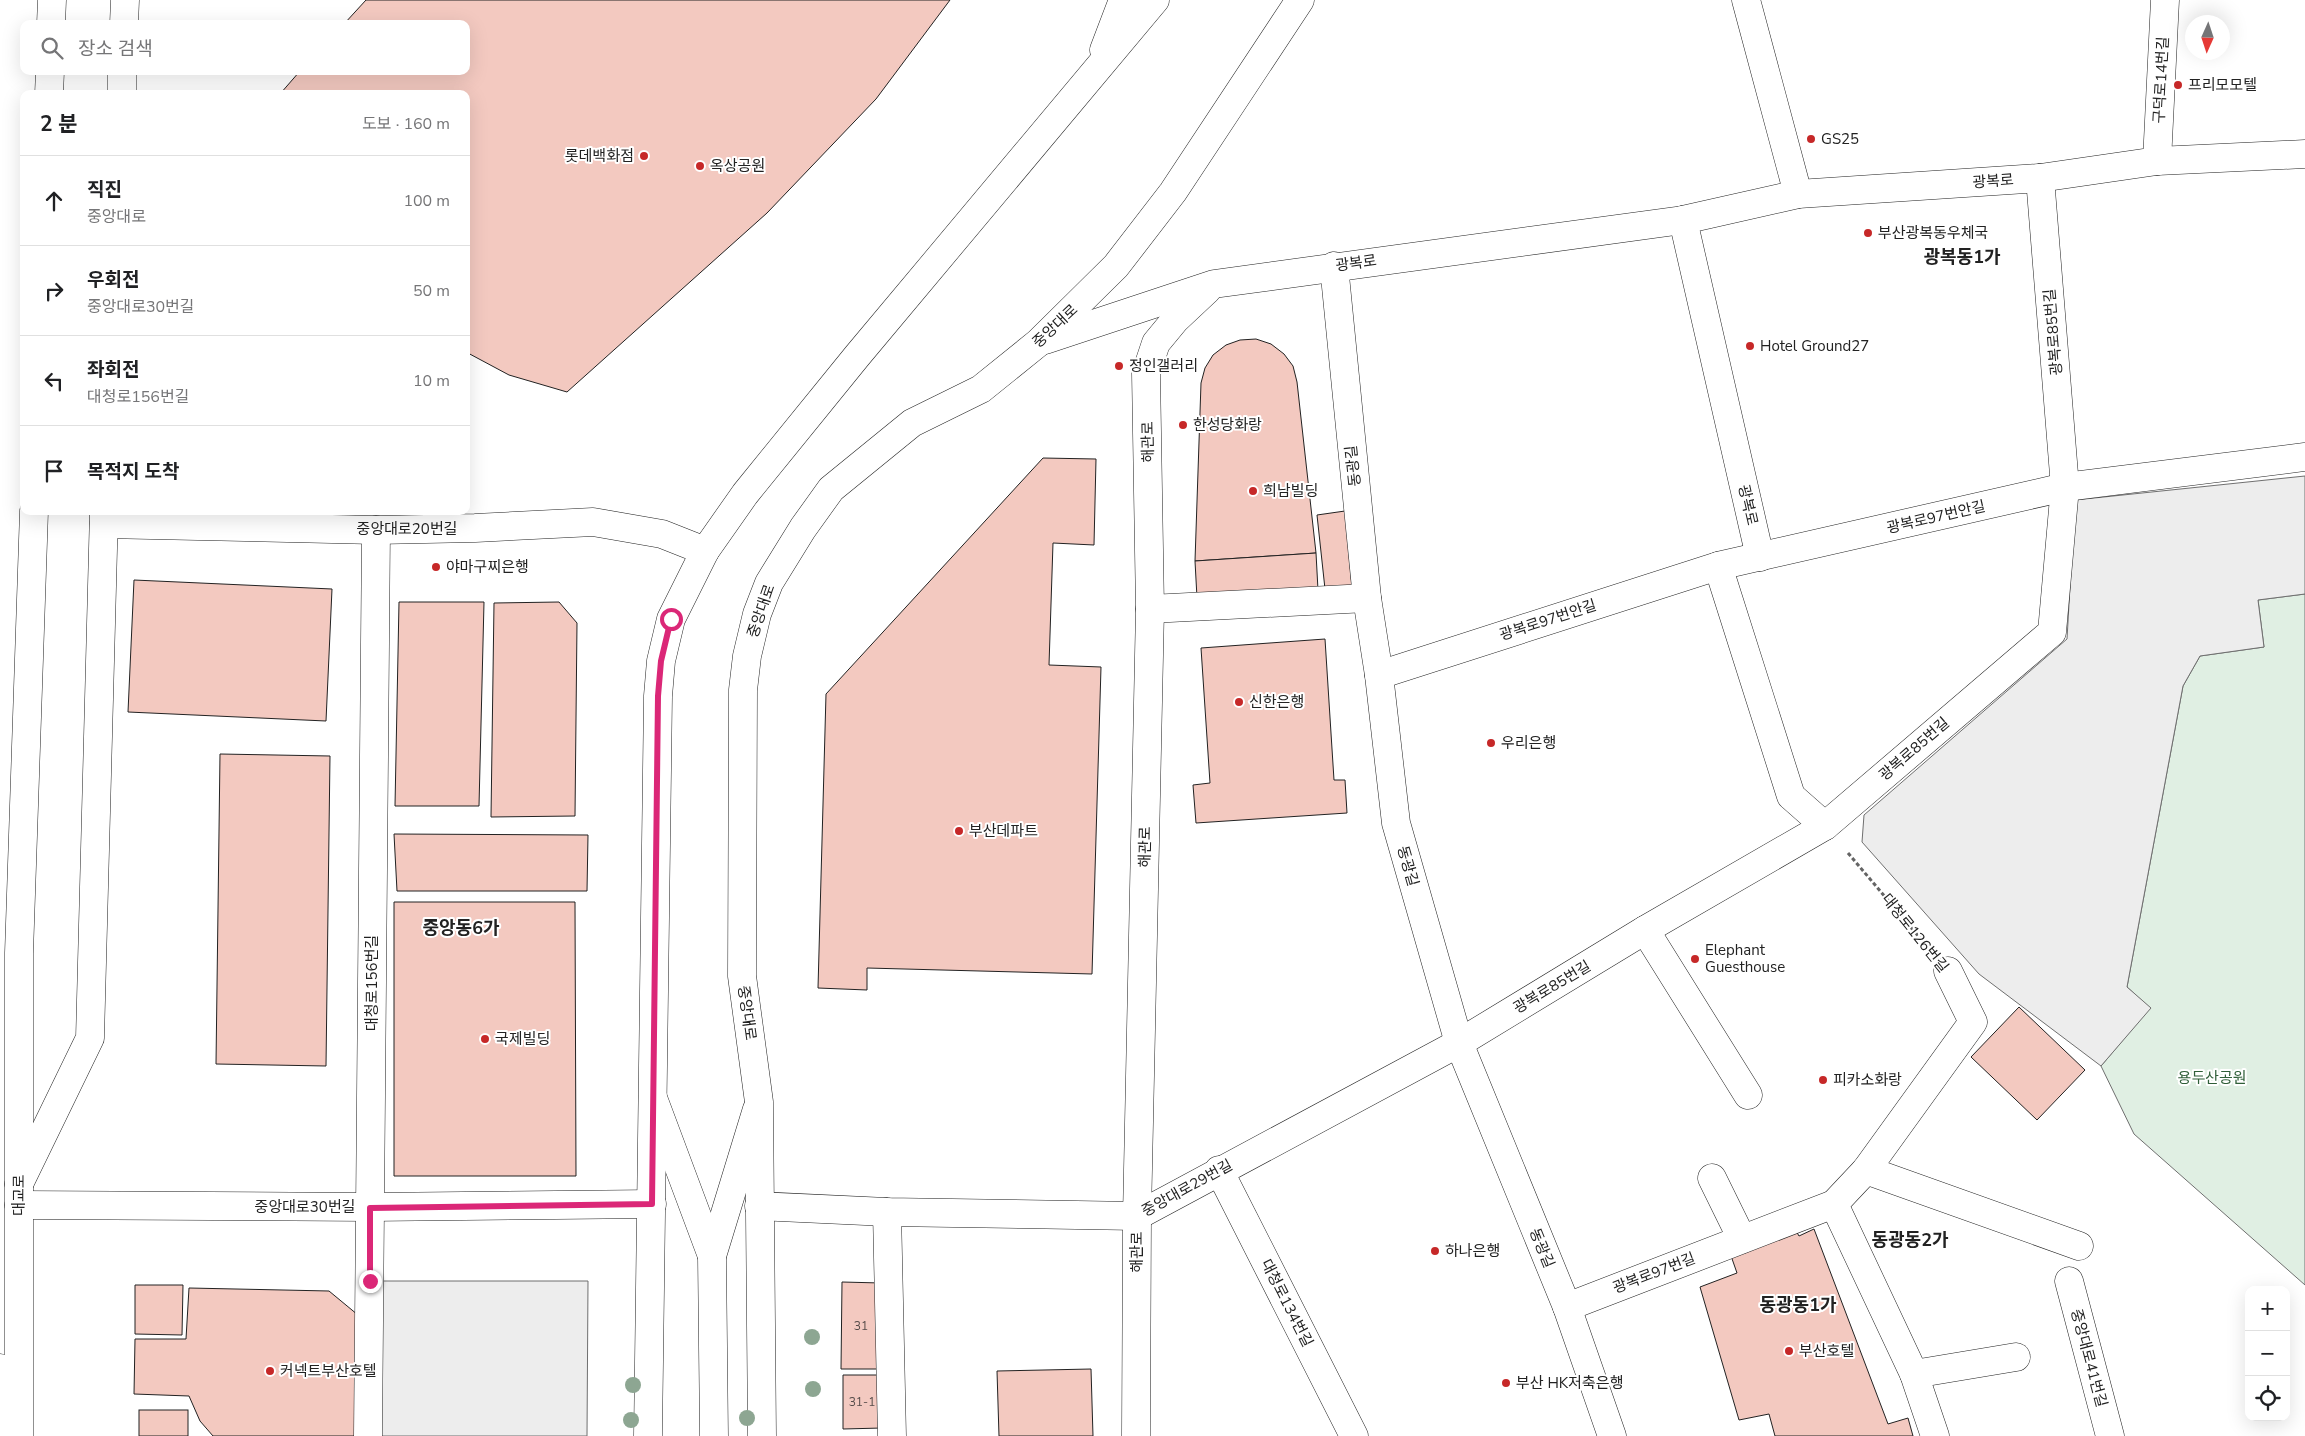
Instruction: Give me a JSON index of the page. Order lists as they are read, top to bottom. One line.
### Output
{"streets":{"street":["구덕로14번길","광복로","중앙대로","광복로85번길","해관로","동광길","광복로97번안길","중앙대로20번길","대청로126번길","대청로156번길","중앙대로29번길","대교로","중앙대로30번길","광복로97번길","대청로134번길","중앙대로41번길"]},"crossings":[["구덕로14번길","광복로"],["광복로","중앙대로"],["광복로","광복로85번길"],["광복로","해관로"],["광복로","동광길"],["광복로","광복로97번안길"],["중앙대로","중앙대로29번길"],["광복로85번길","동광길"],["광복로85번길","광복로97번안길"],["광복로85번길","대청로126번길"],["광복로85번길","중앙대로29번길"],["해관로","중앙대로29번길"],["동광길","광복로97번안길"],["동광길","중앙대로29번길"],["동광길","광복로97번길"],["중앙대로20번길","대청로156번길"],["대청로126번길","광복로97번길"],["대청로156번길","중앙대로30번길"],["중앙대로29번길","대청로134번길"],["대교로","중앙대로30번길"]],"districts":["광복동1가","중앙동6가","동광동2가","동광동1가"],"parks":["용두산공원"],"places":["프리모모텔","GS25","롯데백화점","옥상공원","부산광복동우체국","Hotel Ground27","정인갤러리","한성당화랑","희남빌딩","야마구찌은행","신한은행","우리은행","부산데파트","Elephant Guesthouse","국제빌딩","피카소화랑","하나은행","부산호텔","커넥트부산호텔","부산 HK저축은행"],"house_numbers":["31","31-1"],"north":"bottom","page":{"search":"장소 검색","heading":["2 분","도보 · 160 m"],"list":[["직진","중앙대로","100 m"],["우회전","중앙대로30번길","50 m"],["좌회전","대청로156번길","10 m"],"목적지 도착"],"map_buttons":["+","−"]}}
